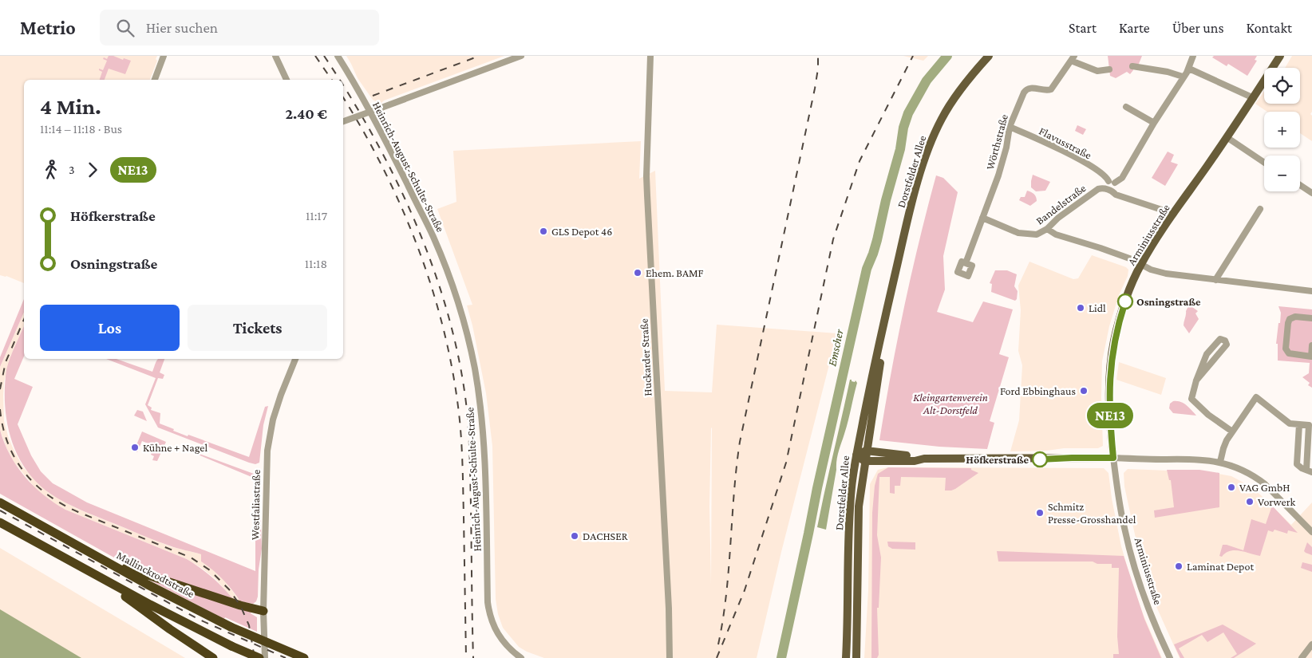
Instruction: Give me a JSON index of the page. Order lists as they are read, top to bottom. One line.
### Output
{"streets":{"highway":["Mallinckrodtstraße"],"main road":["Dorstfelder Allee","Arminiusstraße"],"street":["Wörthstraße","Flavusstraße","Heinrich-August-Schulte-Straße","Bandelstraße","Huckarder Straße","Westfaliastraße"]},"crossings":[["Wörthstraße","Flavusstraße"],["Wörthstraße","Bandelstraße"]],"water":["Emscher"],"parks":["Kleingartenverein Alt-Dorstfeld"],"places":["GLS Depot 46","Ehem. BAMF","Osningstraße","Lidl","Ford Ebbinghaus","Kühne + Nagel","Höfkerstraße","VAG GmbH","Vorwerk","Schmitz Presse-Grosshandel","DACHSER","Laminat Depot"],"lines":["bus line NE13"],"page":{"header":"Metrio","search":"Hier suchen","nav":["Start","Karte","Über uns","Kontakt"],"on_map":"NE13","map_buttons":["+","−"],"heading":["4 Min.","11:14 – 11:18 · Bus","2.40 €"],"legs":["3","NE13"],"list":[{"name":"Höfkerstraße","value":"11:17"},{"name":"Osningstraße","value":"11:18"}],"buttons":["Los","Tickets"]}}
